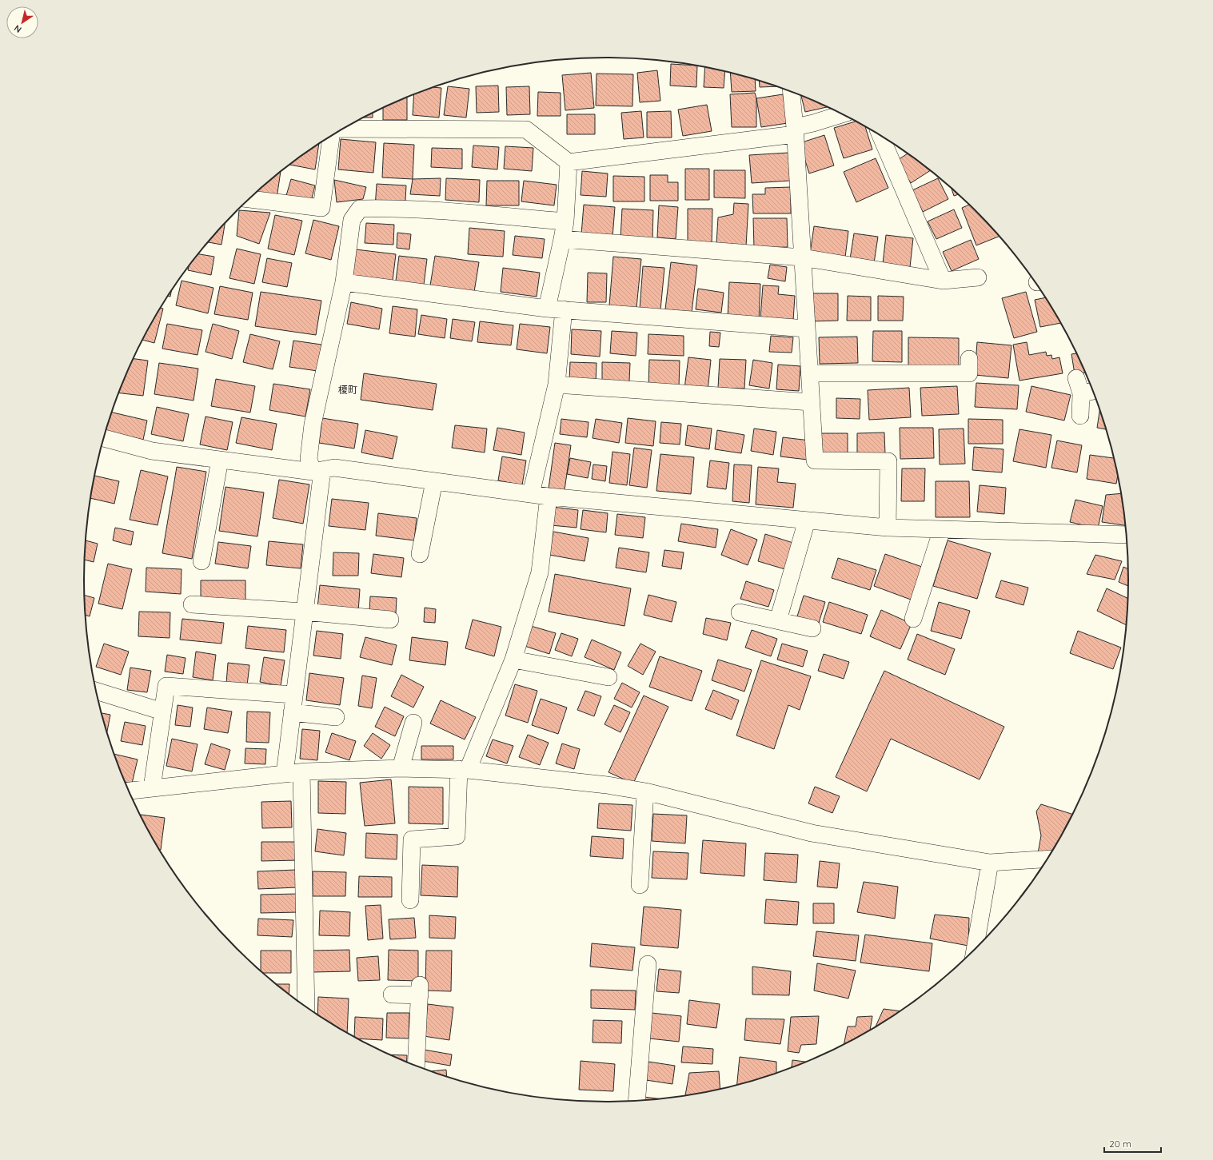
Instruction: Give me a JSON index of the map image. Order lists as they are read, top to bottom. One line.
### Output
{"districts":["榎町"],"scale_bar":"20 m","north":"bottom left"}
